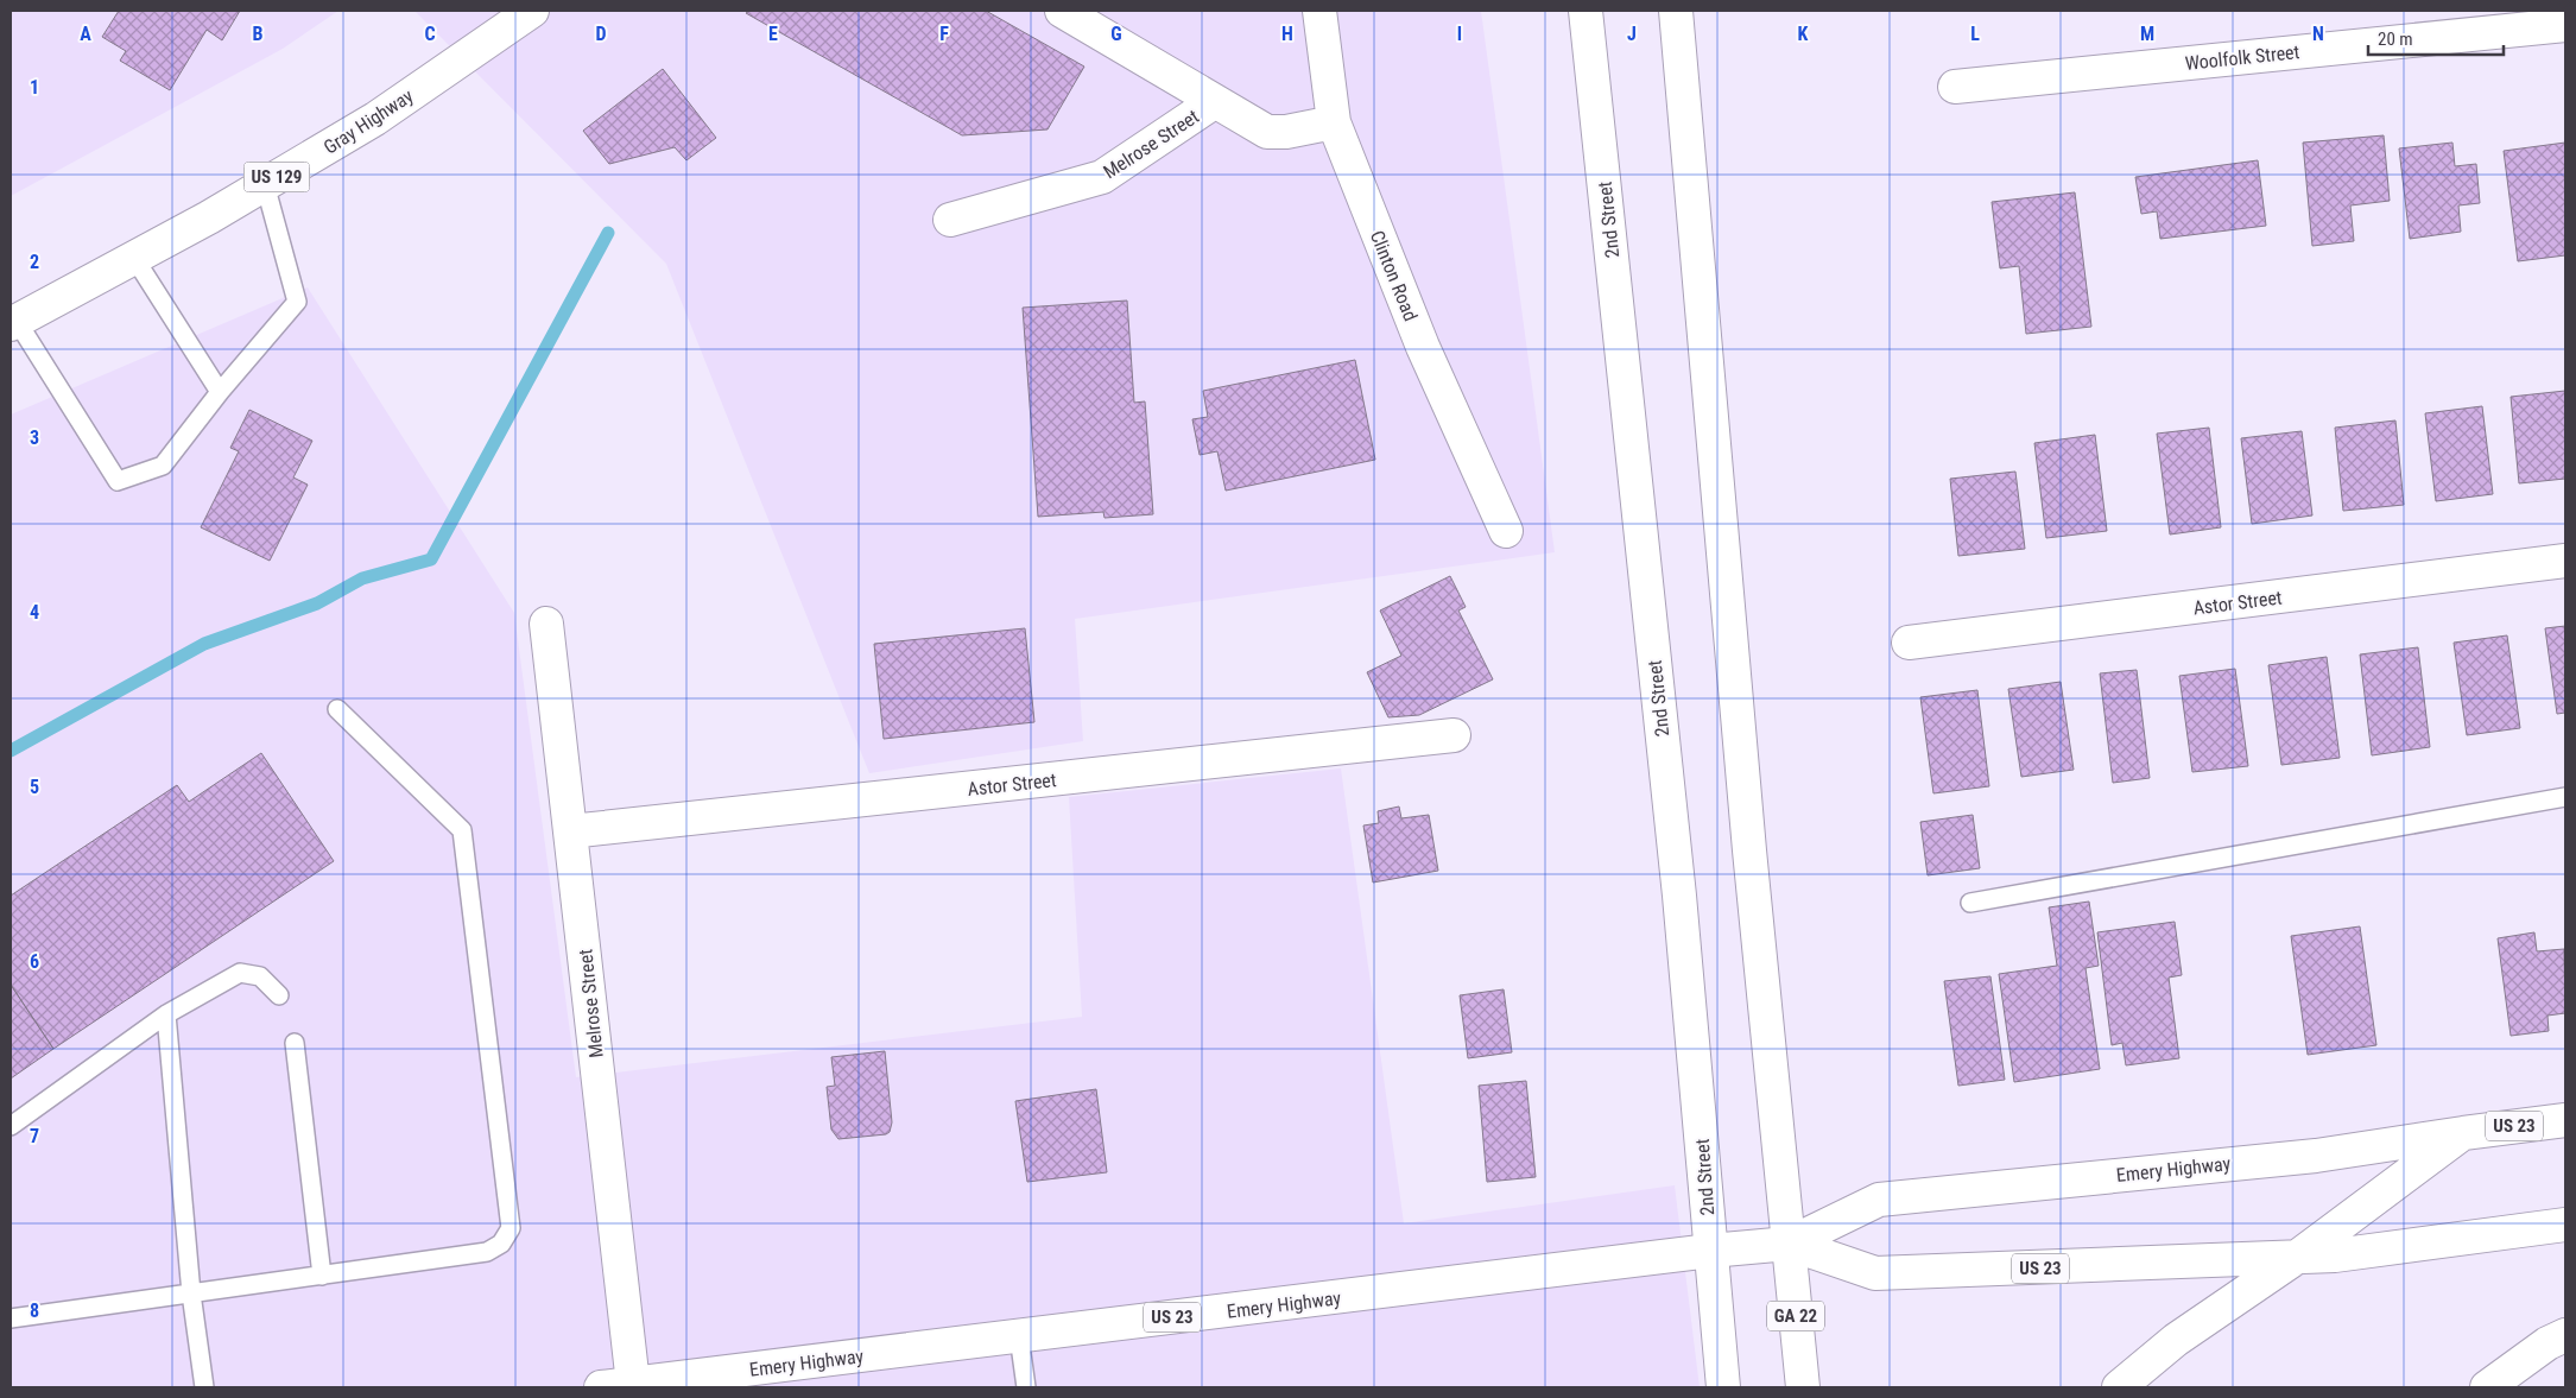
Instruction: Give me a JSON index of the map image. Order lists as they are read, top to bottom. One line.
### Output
{"streets":{"main road":["Woolfolk Street","Gray Highway","Melrose Street","US 129","2nd Street","Clinton Road","Astor Street","US 23","Emery Highway","GA 22"]},"crossings":[["Melrose Street","Astor Street"],["Melrose Street","Emery Highway"],["2nd Street","Emery Highway"],["Emery Highway","GA 22"]],"scale_bar":"20 m","grid":{"columns":["A","B","C","D","E","F","G","H","I","J","K","L","M","N"],"rows":["1","2","3","4","5","6","7","8"]}}
